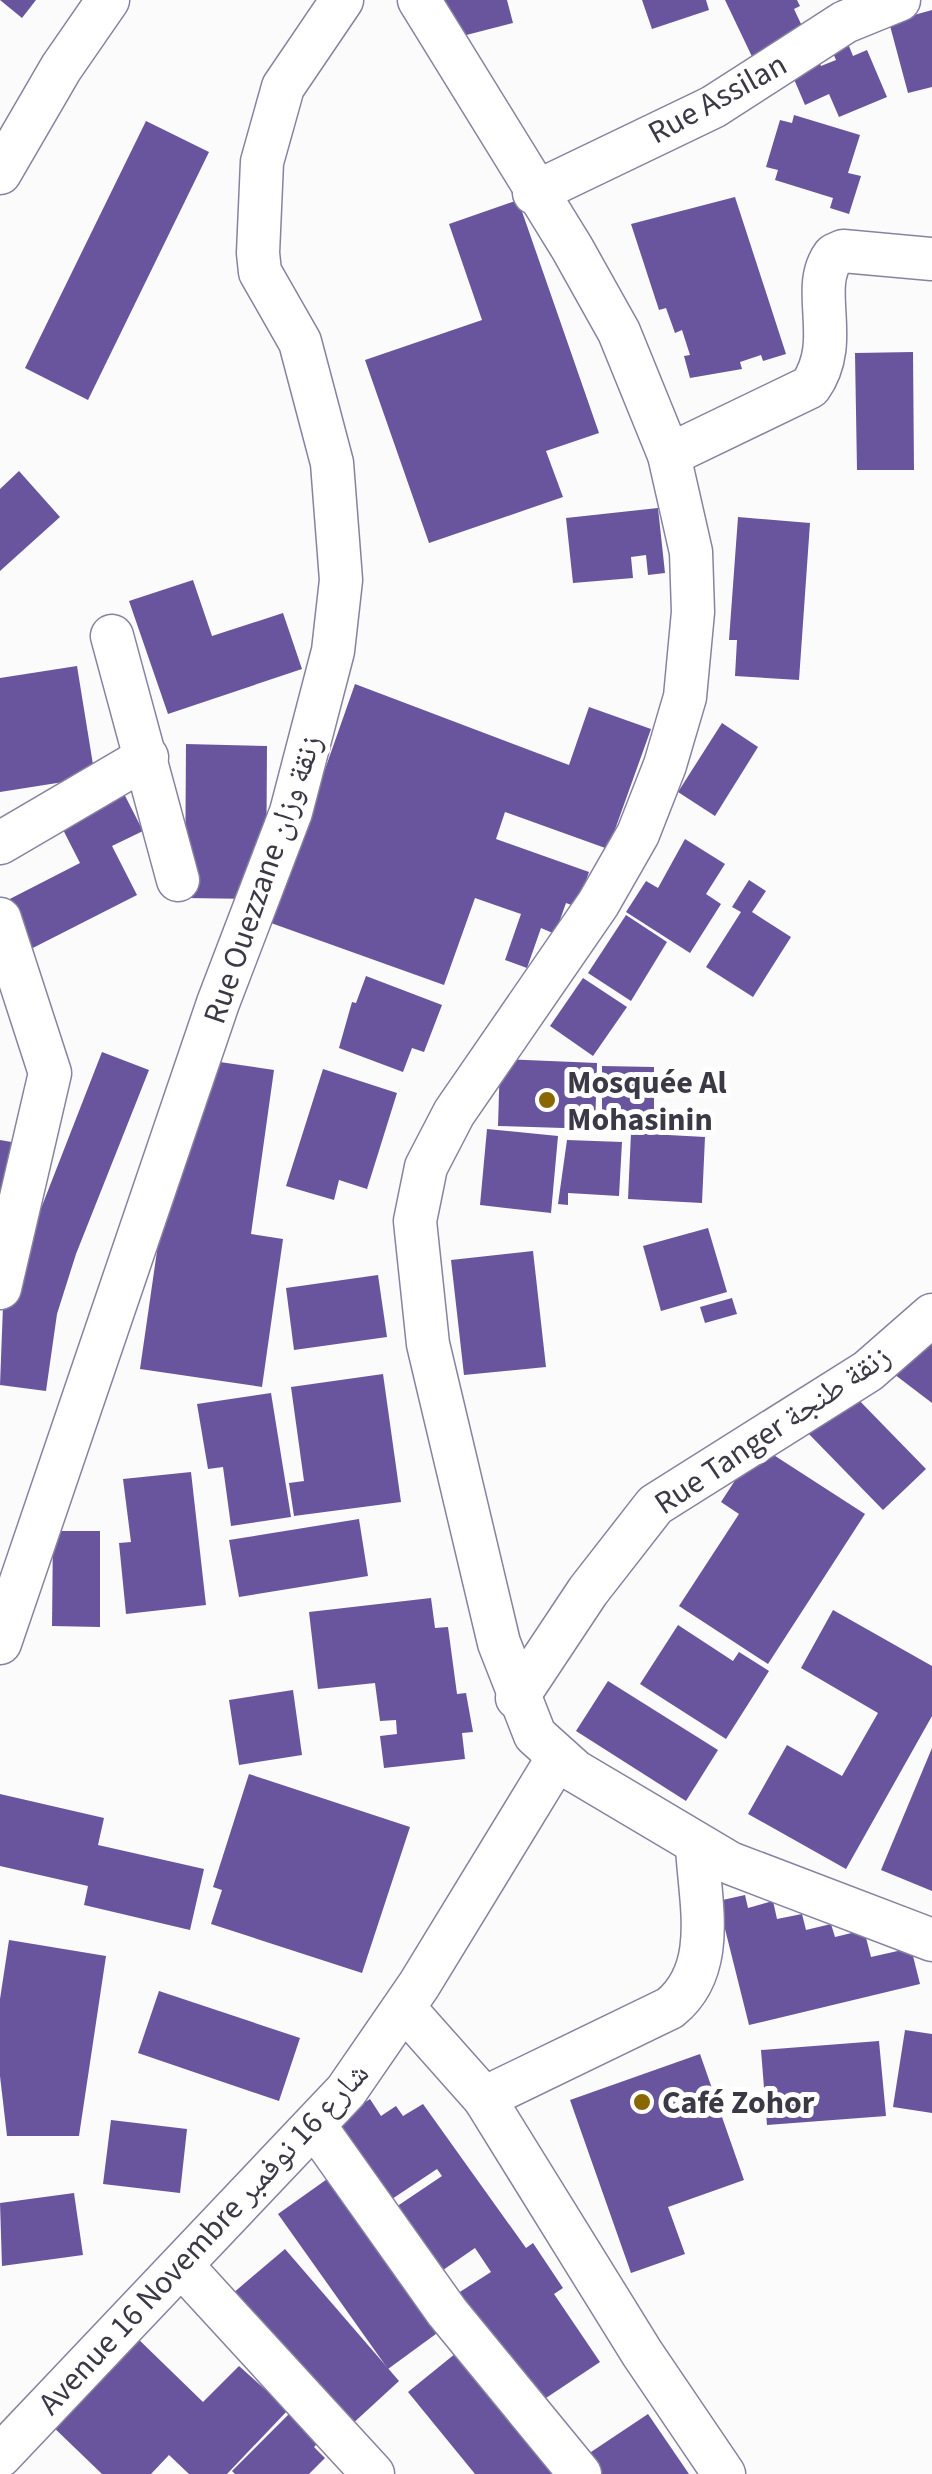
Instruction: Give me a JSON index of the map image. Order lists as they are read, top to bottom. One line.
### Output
{"streets":{"street":["Rue Assilan","Rue Ouezzane زنقة وزان","Rue Tanger زنقة طنجة","Avenue 16 Novembre شارع 16 نوفمبر"]},"places":["Mosquée Al Mohasinin","Café Zohor"]}
